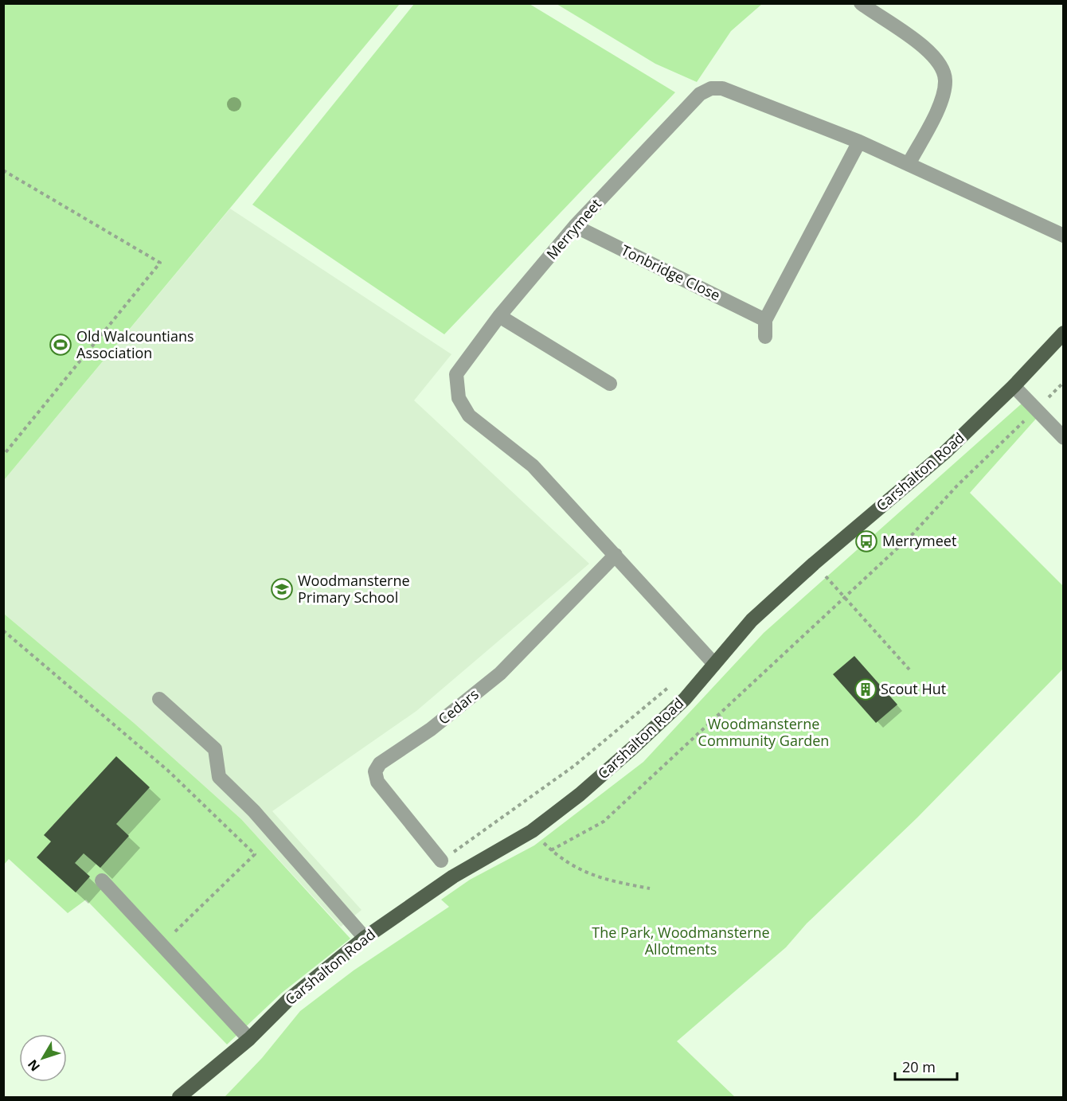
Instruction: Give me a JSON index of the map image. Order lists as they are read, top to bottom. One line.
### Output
{"streets":{"main road":["Carshalton Road"],"street":["Merrymeet","Tonbridge Close","Cedars"]},"crossings":[["Merrymeet","Tonbridge Close"],["Merrymeet","Carshalton Road"],["Merrymeet","Cedars"]],"parks":["Woodmansterne Community Garden","The Park, Woodmansterne Allotments"],"places":{"sports":["Old Walcountians Association"],"bus stop":["Merrymeet"],"school or university":["Woodmansterne Primary School"],"building":["Scout Hut"]},"scale_bar":"20 m","north":"bottom left"}
